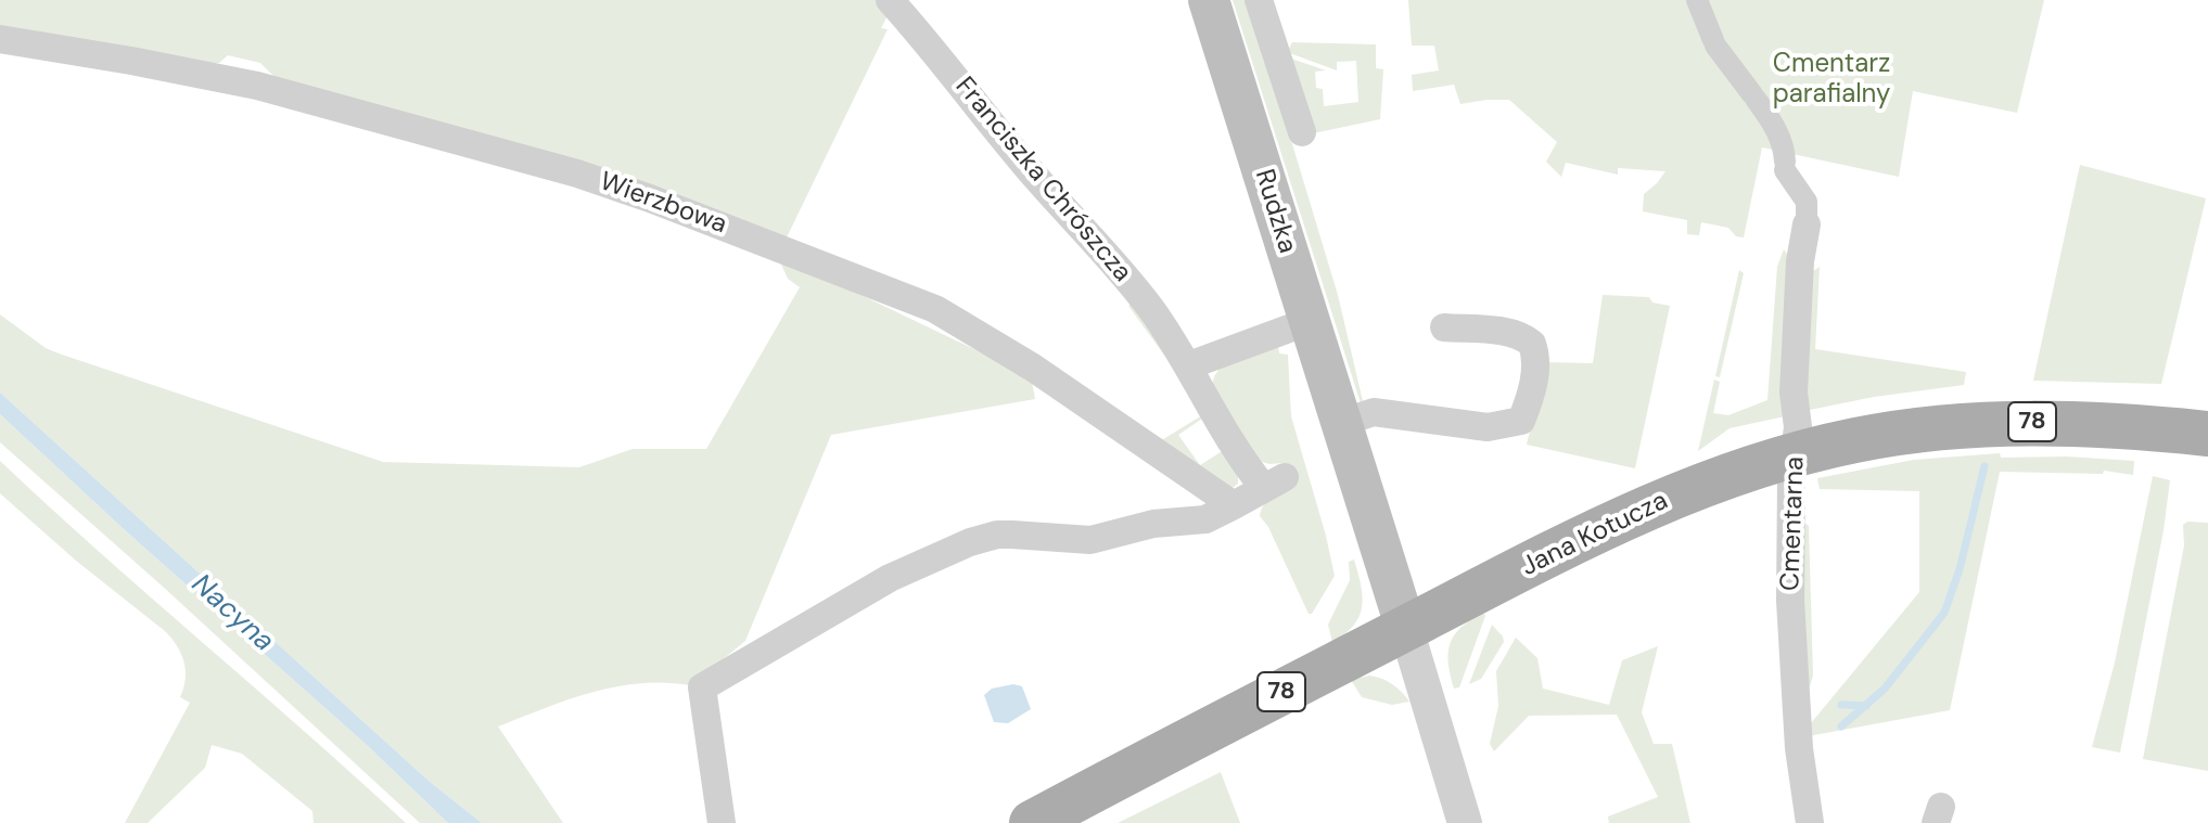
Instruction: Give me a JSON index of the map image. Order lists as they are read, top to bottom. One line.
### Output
{"streets":{"main road":["Rudzka","78","Jana Kotucza"],"street":["Franciszka Chrószcza","Wierzbowa","Cmentarna"]},"crossings":[["Rudzka","Jana Kotucza"],["Cmentarna","Jana Kotucza"]],"water":["Nacyna"],"parks":["Cmentarz parafialny"]}
